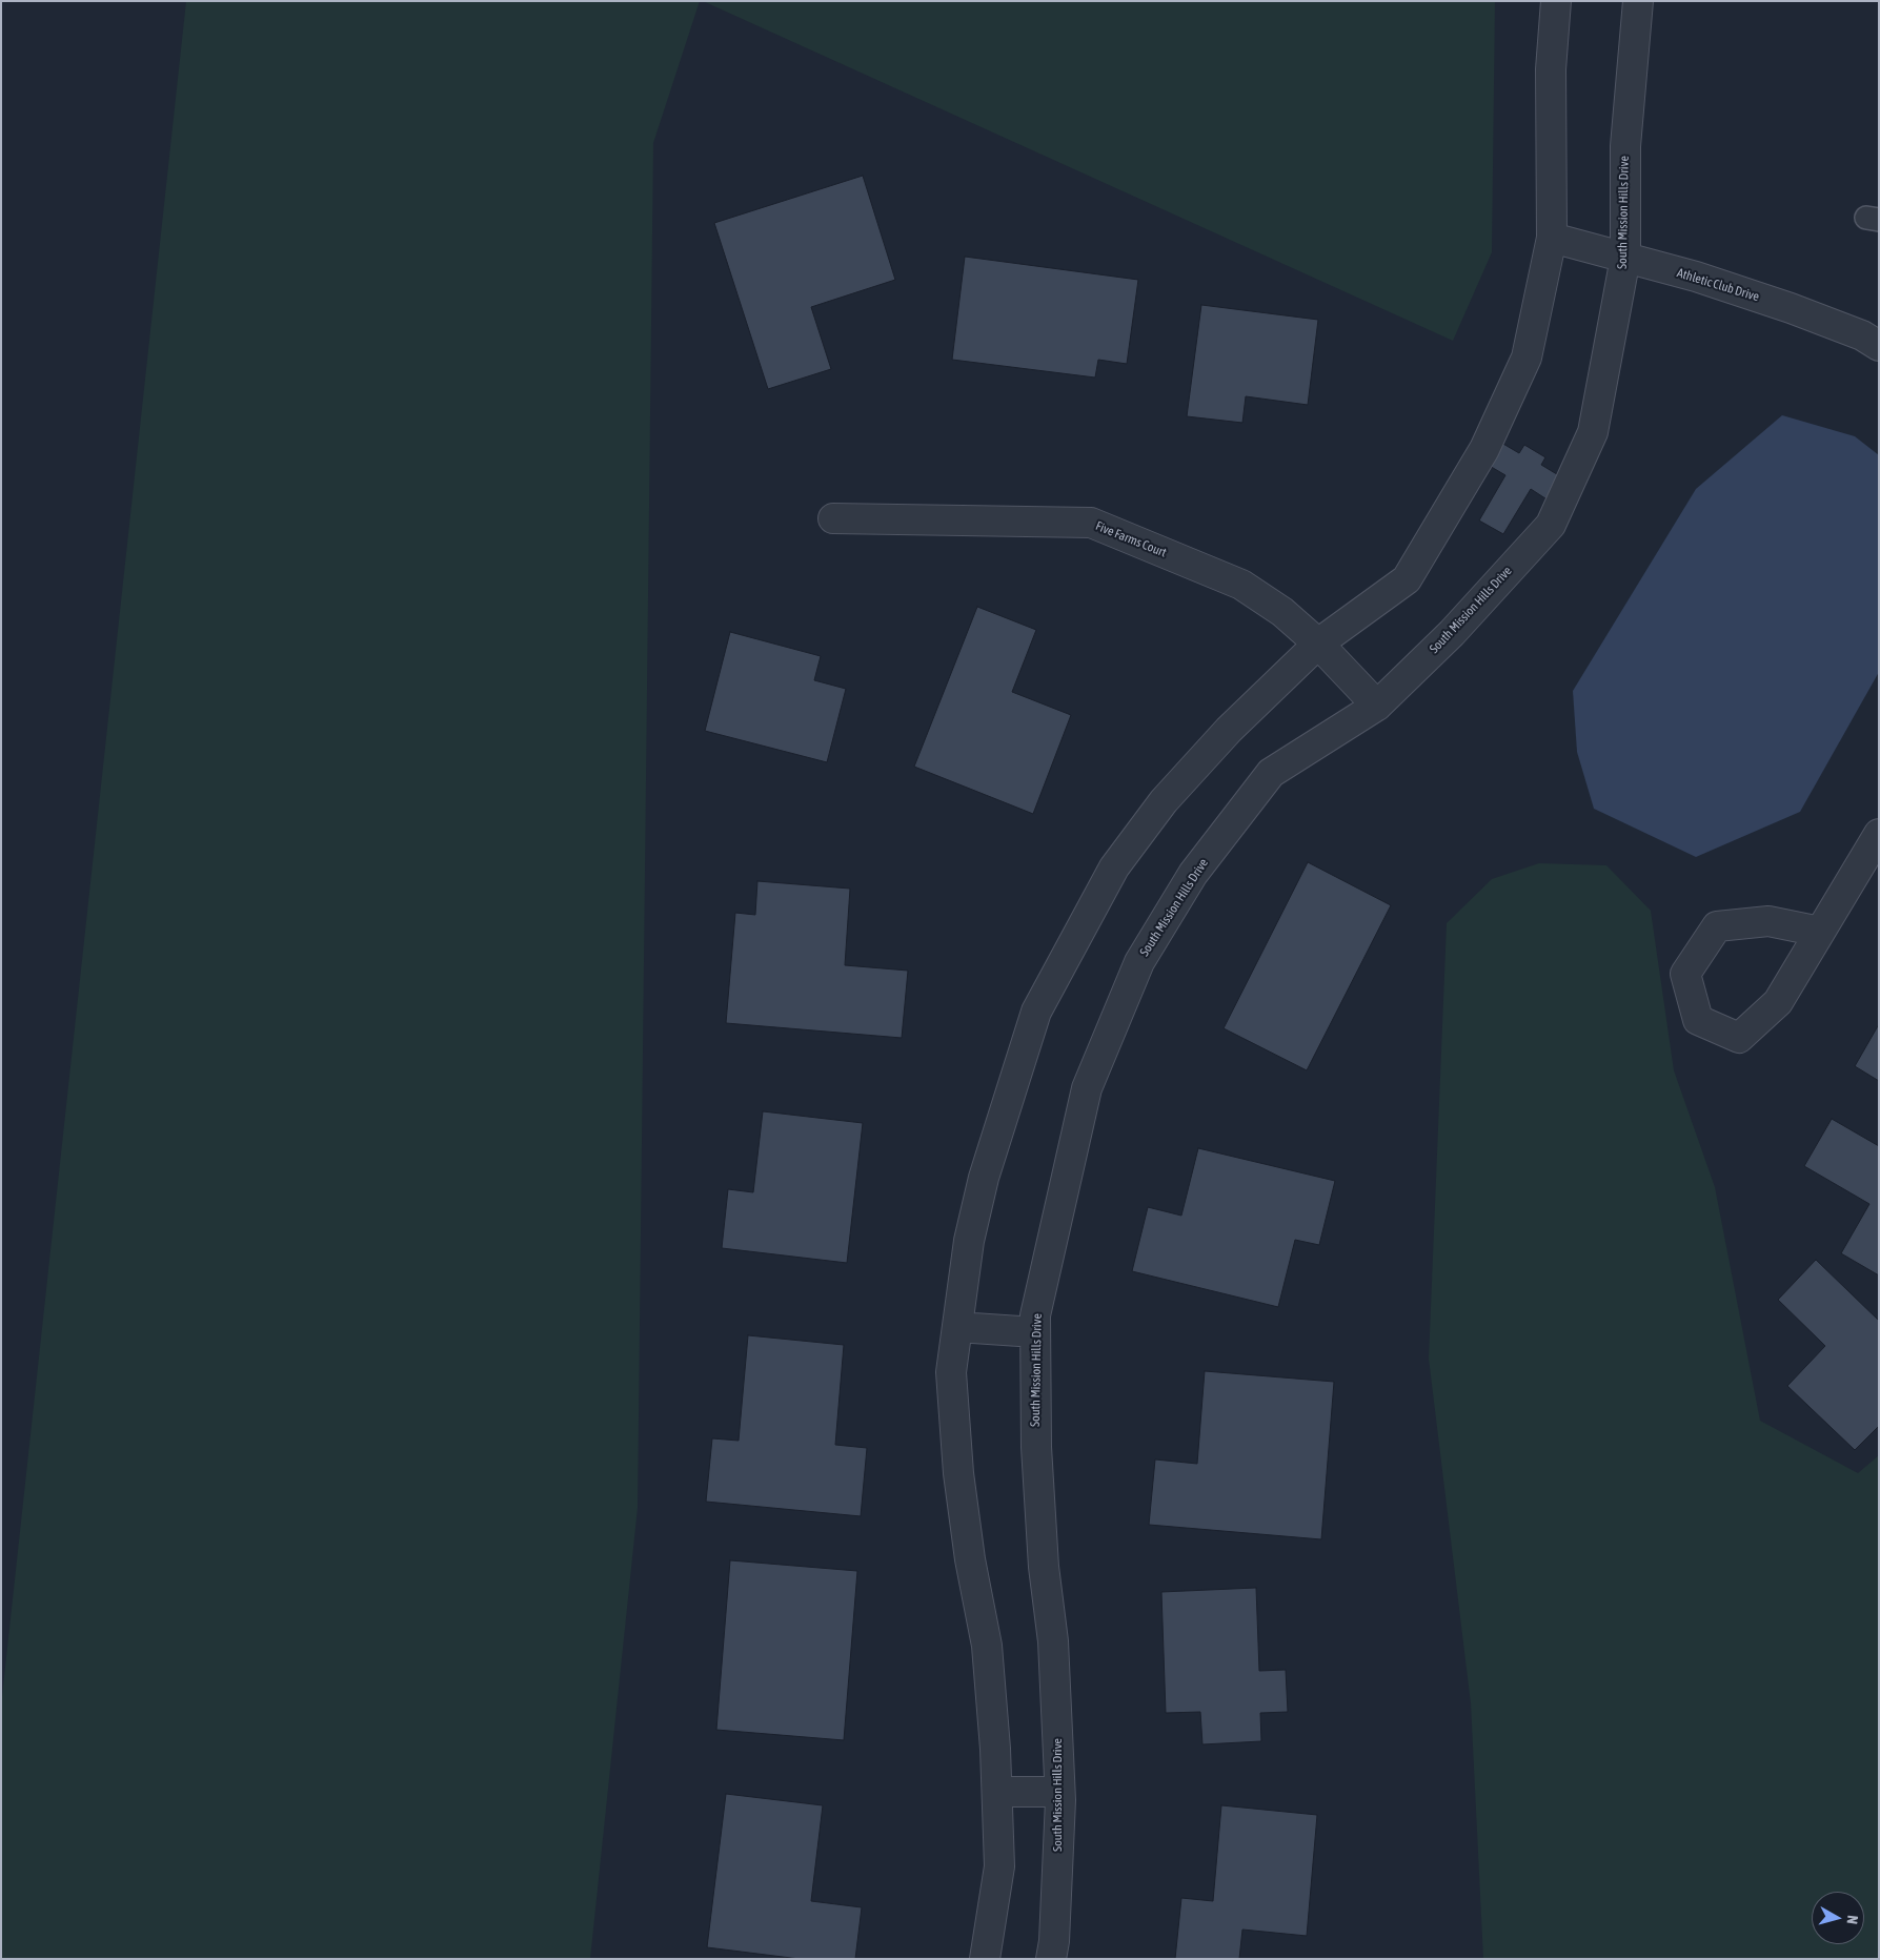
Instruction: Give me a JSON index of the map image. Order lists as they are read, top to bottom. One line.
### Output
{"streets":{"street":["South Mission Hills Drive","Athletic Club Drive","Five Farms Court"]},"crossings":[["South Mission Hills Drive","Athletic Club Drive"],["South Mission Hills Drive","Five Farms Court"]],"north":"right"}
